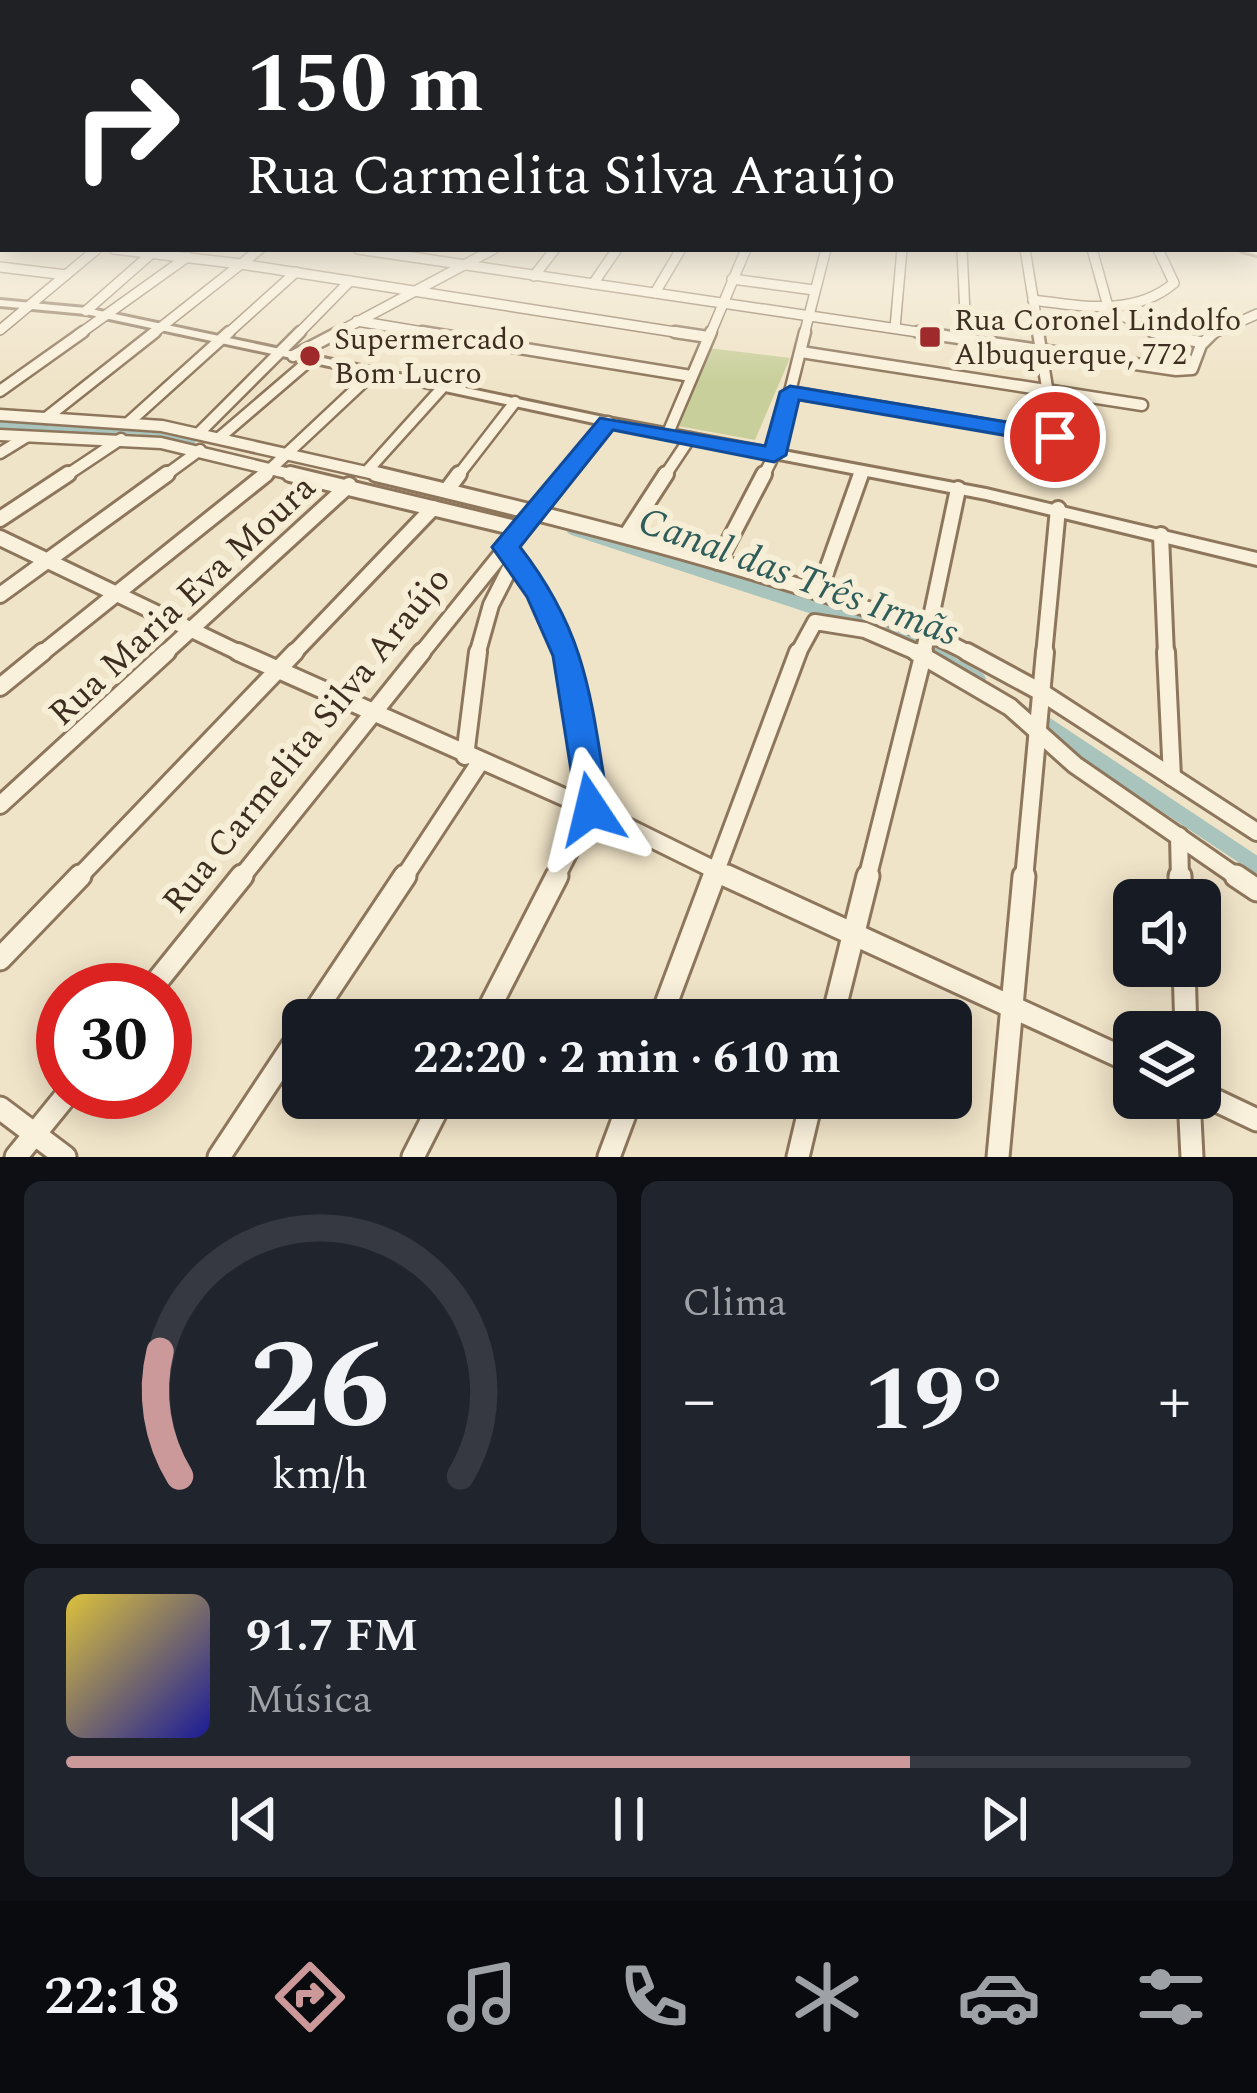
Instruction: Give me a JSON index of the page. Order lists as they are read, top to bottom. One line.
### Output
{"streets":{"street":["Rua Maria Eva Moura","Rua Carmelita Silva Araújo"]},"water":["Canal das Três Irmãs"],"places":{"transit":["Rua Coronel Lindolfo Albuquerque, 772"],"other":["Supermercado Bom Lucro"]},"page":{"turn":["150 m","Rua Carmelita Silva Araújo"],"limit":"30","trip":"22:20 · 2 min · 610 m","tile":"Clima","heat":["−","19°","+"],"song":["91.7 FM","Música"],"tabs":"22:18","gauge":["26","km/h"]}}
